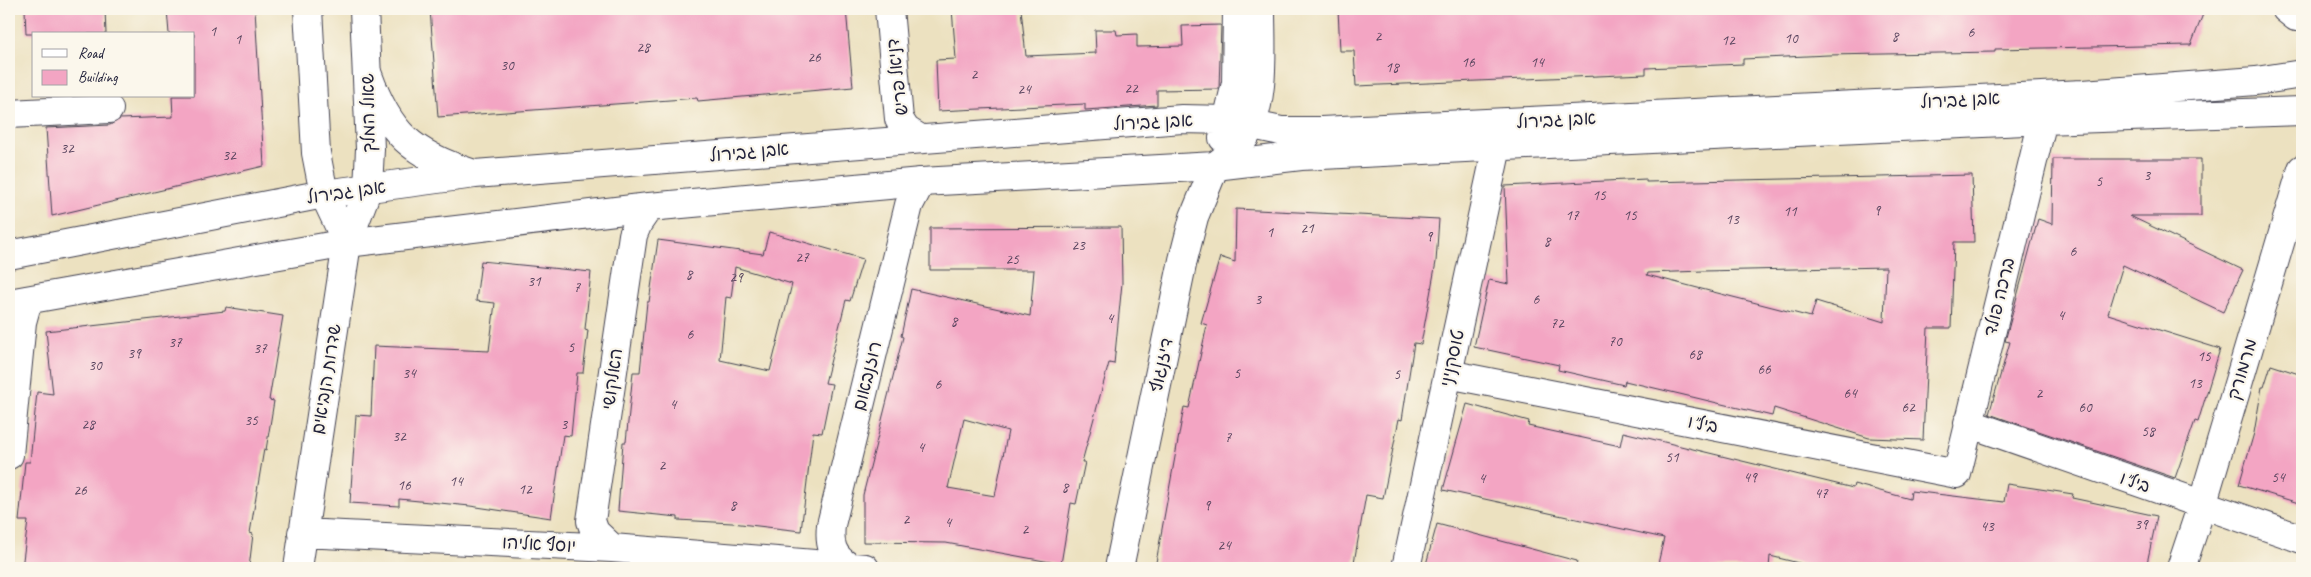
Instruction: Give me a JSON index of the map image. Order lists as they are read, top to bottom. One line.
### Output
{"streets":{"street":["דניאל פריש","אבן גבירול","שאול המלך","ברכה פולד","טוסקניני","דיזנגוף","מרמורק","רוזנבאום","שדרות הנביאים","האלקושי","ביל\"ו","יוסף אליהו"]},"crossings":[["דניאל פריש","אבן גבירול"],["אבן גבירול","שאול המלך"],["אבן גבירול","ברכה פולד"],["אבן גבירול","טוסקניני"],["אבן גבירול","דיזנגוף"],["אבן גבירול","רוזנבאום"],["אבן גבירול","שדרות הנביאים"],["אבן גבירול","האלקושי"],["שאול המלך","שדרות הנביאים"],["ברכה פולד","ביל\"ו"],["טוסקניני","ביל\"ו"],["מרמורק","ביל\"ו"],["רוזנבאום","יוסף אליהו"],["שדרות הנביאים","יוסף אליהו"],["האלקושי","יוסף אליהו"]],"house_numbers":["1","6","2","8","10","1","12","28","26","16","14","30","18","2","22","24","32","32","3","5","15","9","11","17","15","13","21","1","9","8","23","6","27","25","8","29","31","7","3","6","4","4","8","72","6","70","37","5","37","39","68","15","30","66","34","5","5","13","6","64","2","4","62","60","35","28","3","58","32","7","4","51","2","49","54","4","14","16","8","12","26","47","8","9","2","4","39","43","2","24"],"legend":["Road","Building"]}
